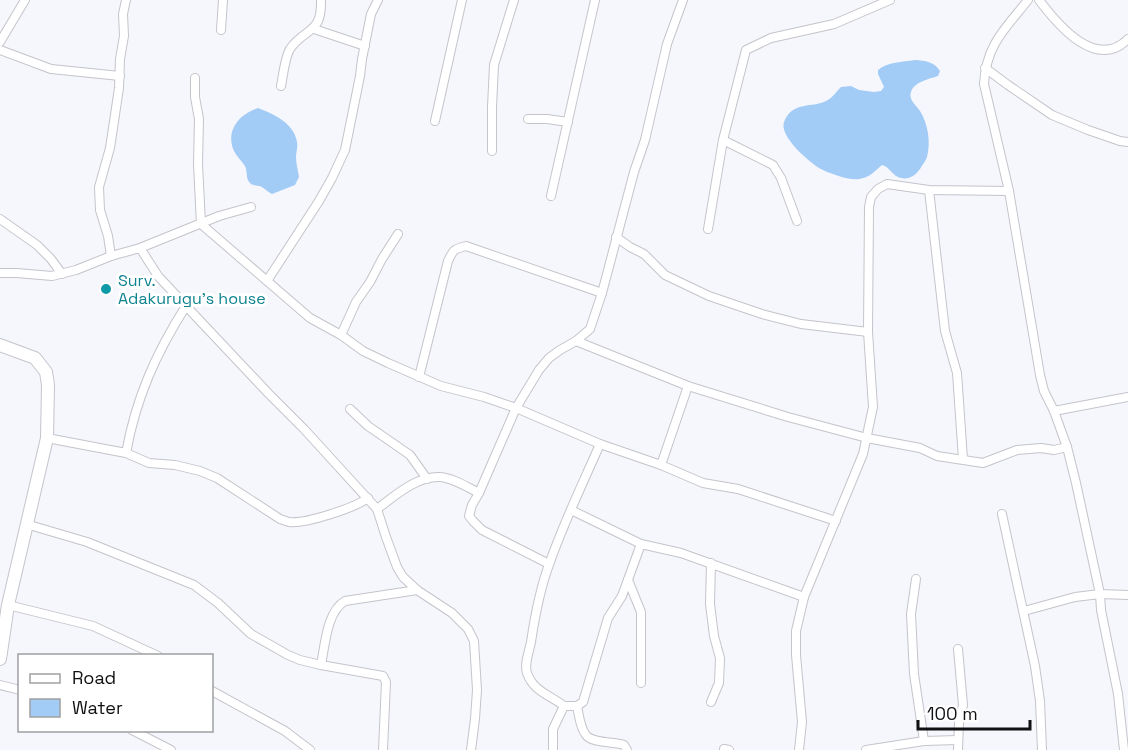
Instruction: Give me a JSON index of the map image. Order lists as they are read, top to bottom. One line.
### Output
{"places":["Surv. Adakurugu's house"],"legend":["Road","Water"],"scale_bar":"100 m"}
